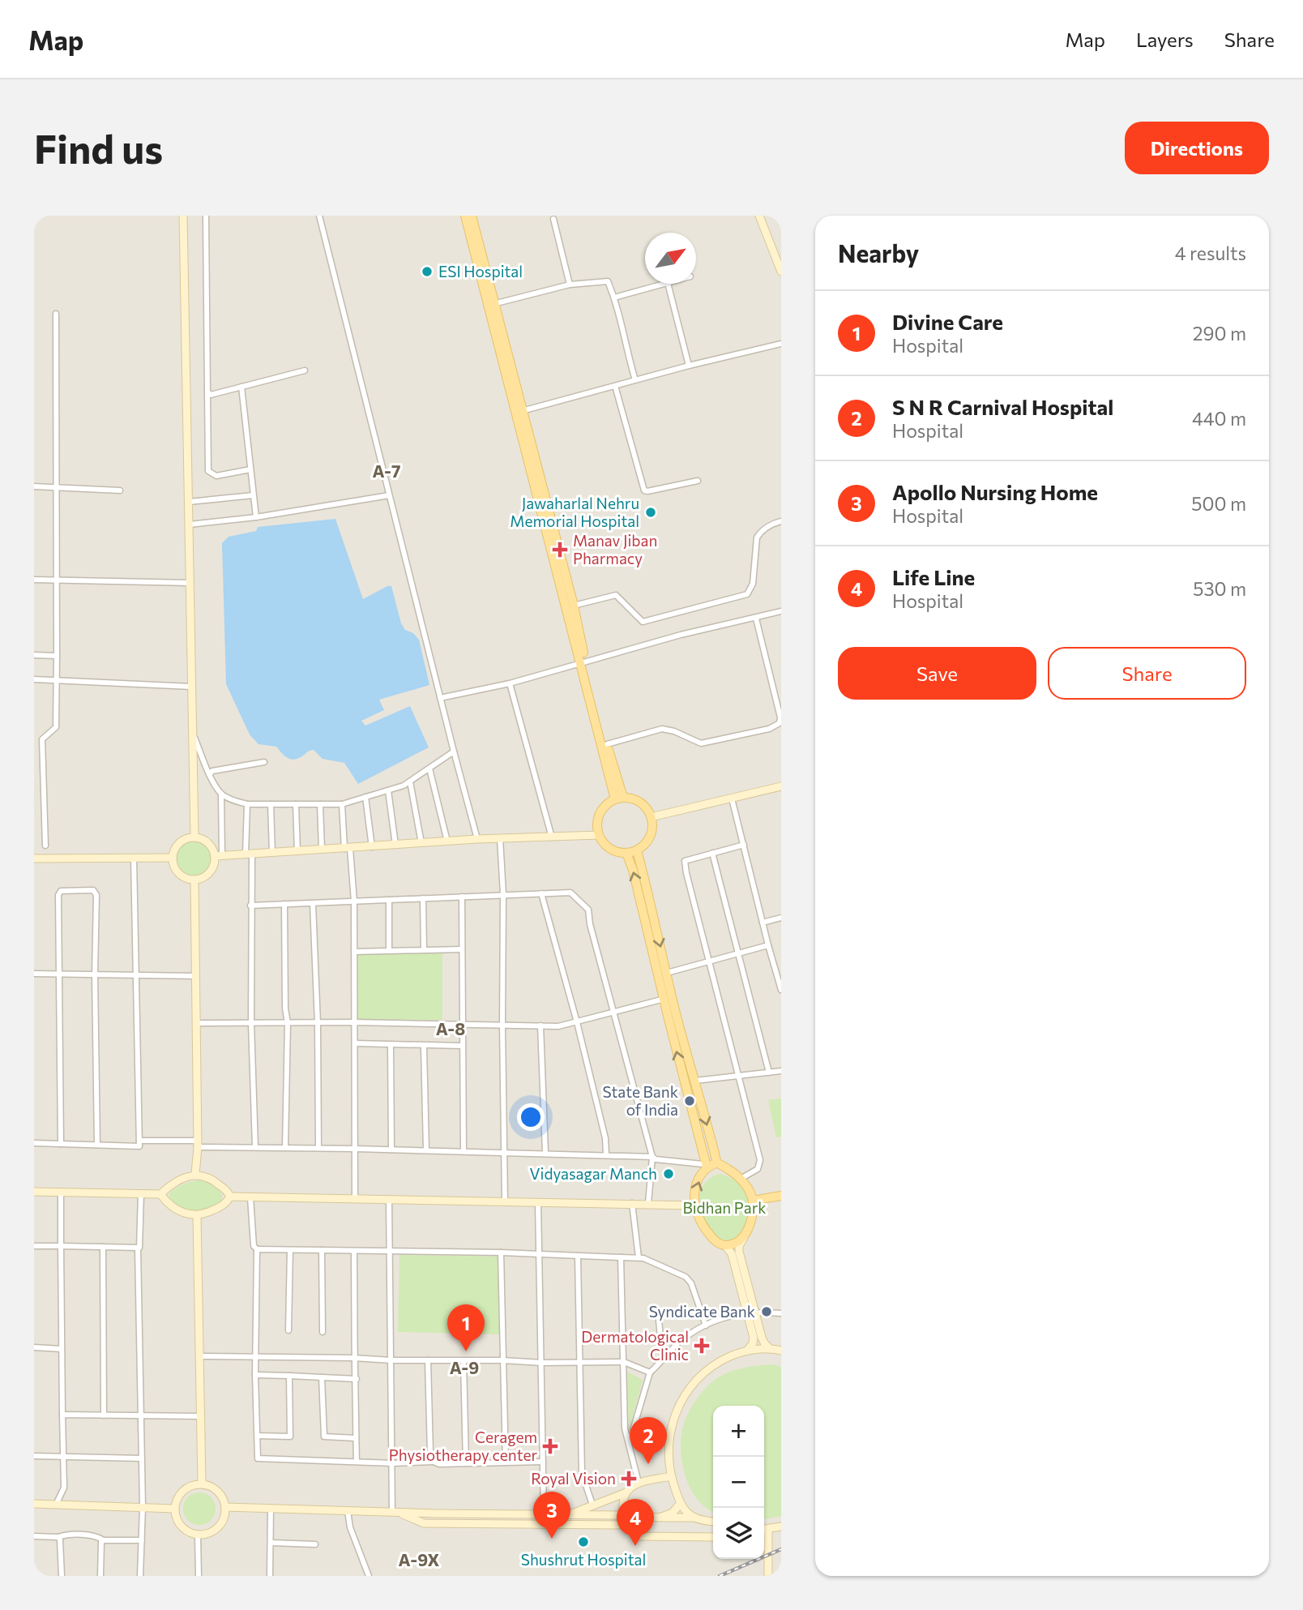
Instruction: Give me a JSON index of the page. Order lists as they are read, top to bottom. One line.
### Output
{"districts":["A-7","A-8","A-9","A-9X"],"parks":["Bidhan Park"],"places":{"other":["ESI Hospital","Jawaharlal Nehru Memorial Hospital","State Bank of India","Vidyasagar Manch","Syndicate Bank","Shushrut Hospital"],"health":["Manav Jiban Pharmacy","Dermatological Clinic","Ceragem Physiotherapy center","Royal Vision"]},"north":"top right","page":{"header":"Map","nav":["Map","Layers","Share"],"buttons":["Directions",["Save","Share"]],"title":"Find us","heading":["Nearby","4 results"],"list":[{"mark":"1","name":"Divine Care","note":"Hospital","value":"290 m"},{"mark":"2","name":"S N R Carnival Hospital","note":"Hospital","value":"440 m"},{"mark":"3","name":"Apollo Nursing Home","note":"Hospital","value":"500 m"},{"mark":"4","name":"Life Line","note":"Hospital","value":"530 m"}],"pins":["1","2","3","4"],"map_buttons":["+","−"]}}
